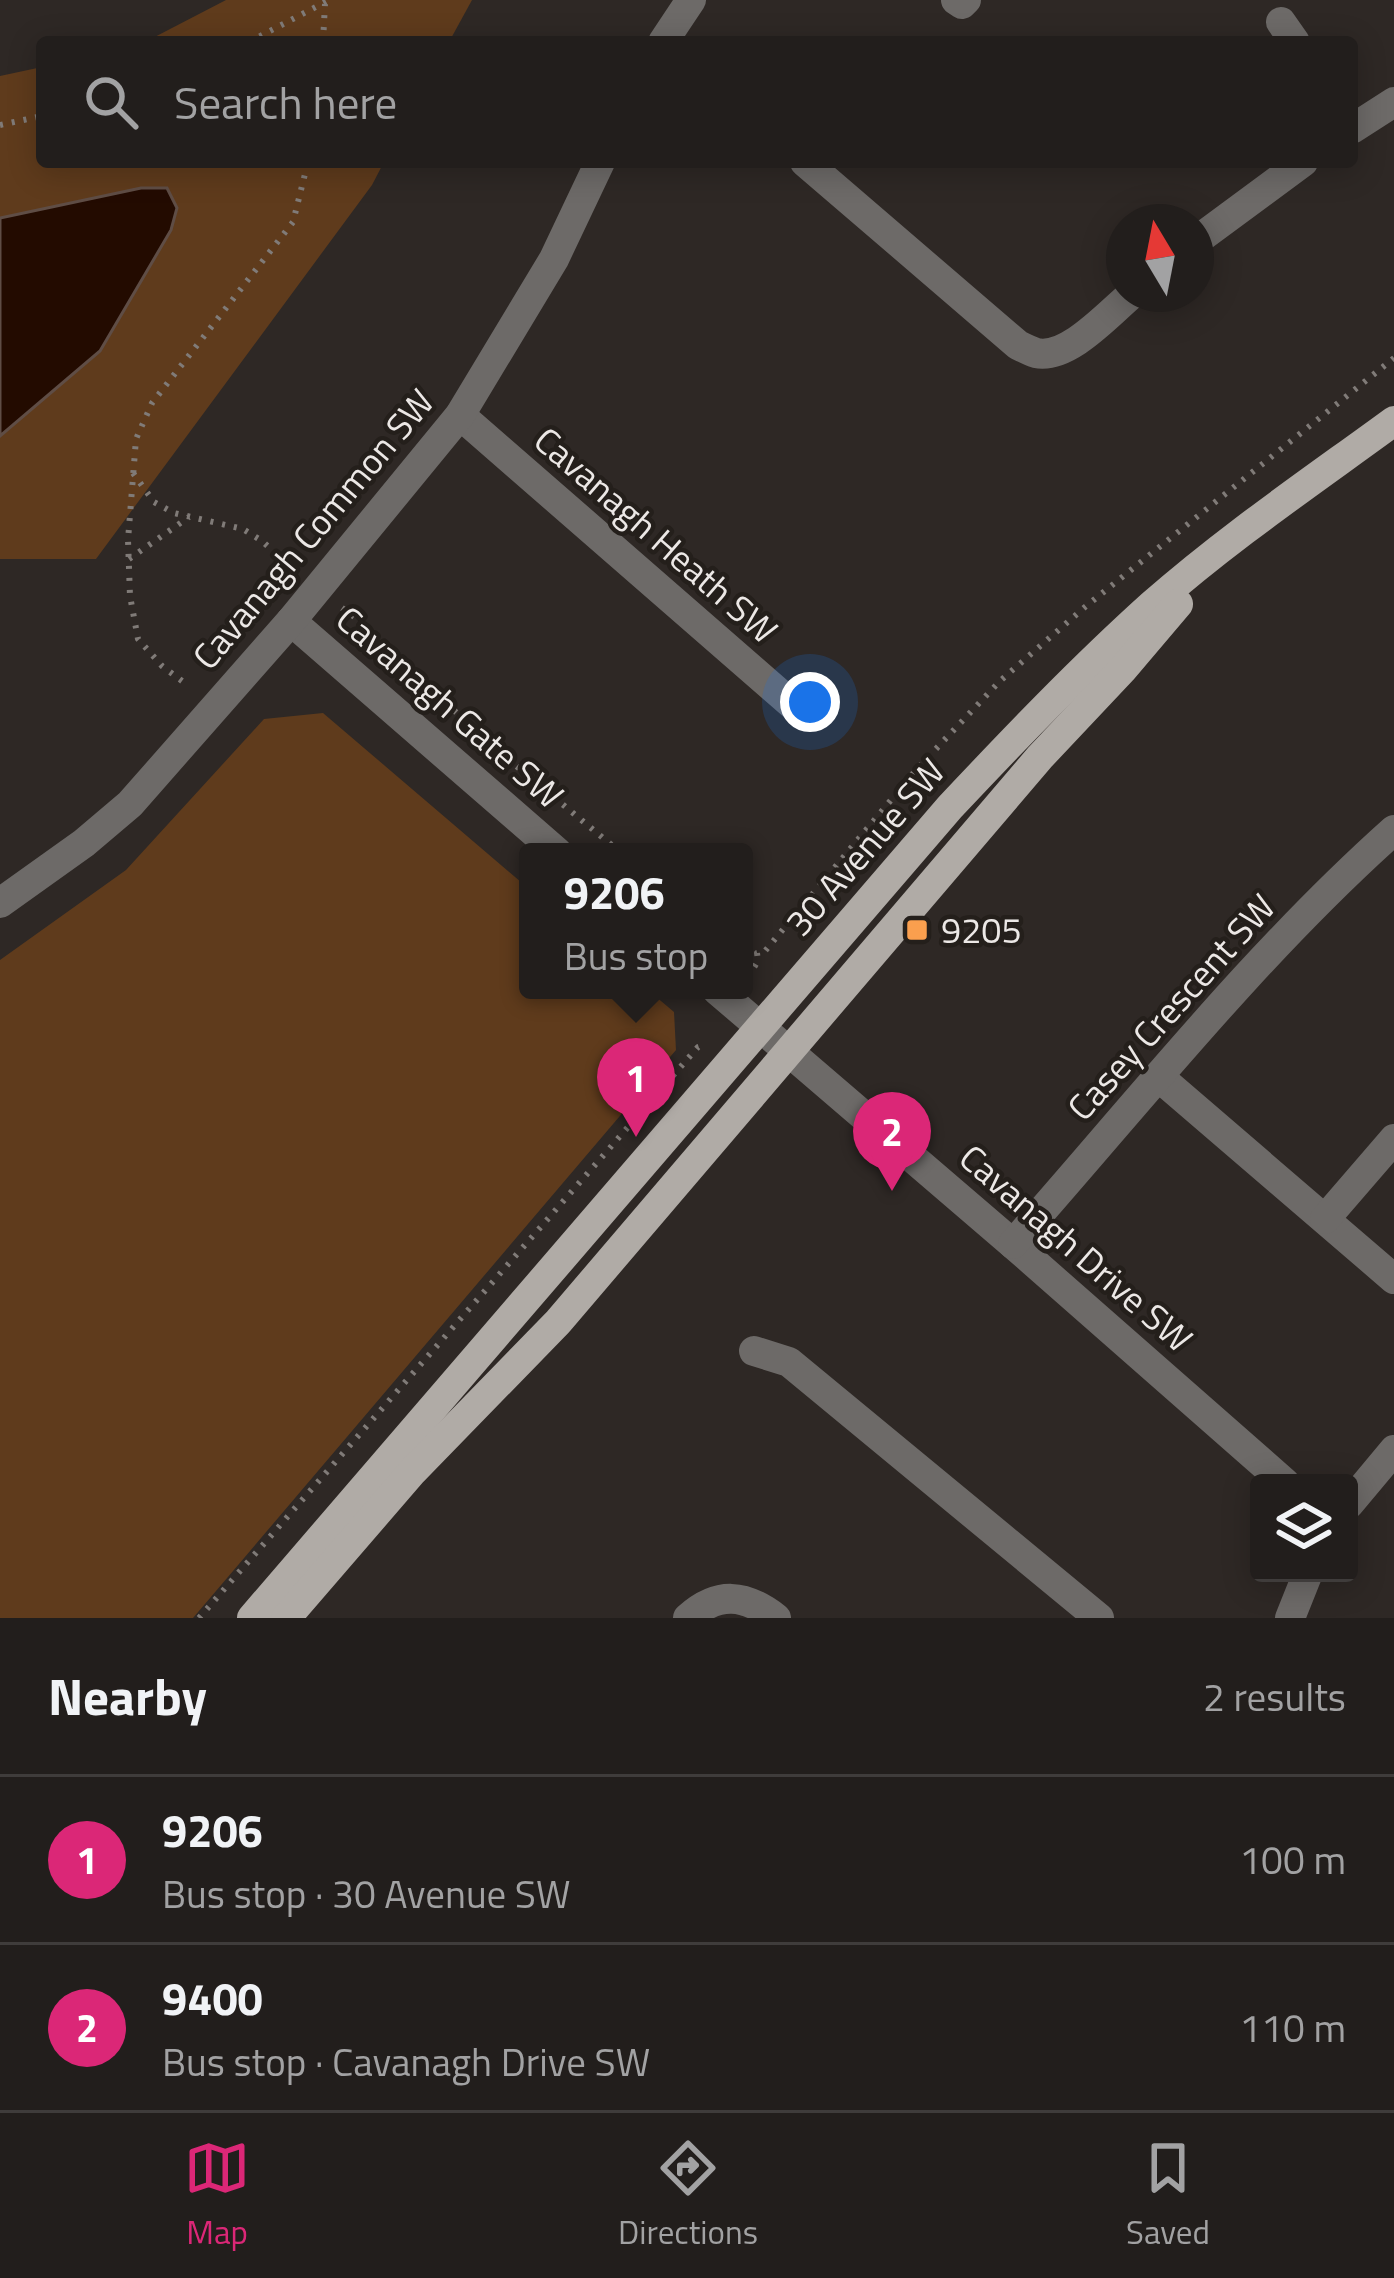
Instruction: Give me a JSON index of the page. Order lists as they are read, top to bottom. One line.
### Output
{"streets":{"main road":["30 Avenue SW"],"street":["Cavanagh Common SW","Cavanagh Heath SW","Cavanagh Gate SW","Casey Crescent SW","Cavanagh Drive SW"]},"crossings":[["Cavanagh Common SW","Cavanagh Heath SW"],["Cavanagh Common SW","Cavanagh Gate SW"],["30 Avenue SW","Cavanagh Drive SW"],["Casey Crescent SW","Cavanagh Drive SW"]],"places":{"transit":["9205"]},"north":"top","page":{"search":"Search here","popup":["9206","Bus stop"],"pins":["1","2"],"heading":["Nearby","2 results"],"list":[{"mark":"1","name":"9206","note":"Bus stop · 30 Avenue SW","value":"100 m"},{"mark":"2","name":"9400","note":"Bus stop · Cavanagh Drive SW","value":"110 m"}],"nav":["Map","Directions","Saved"]}}
